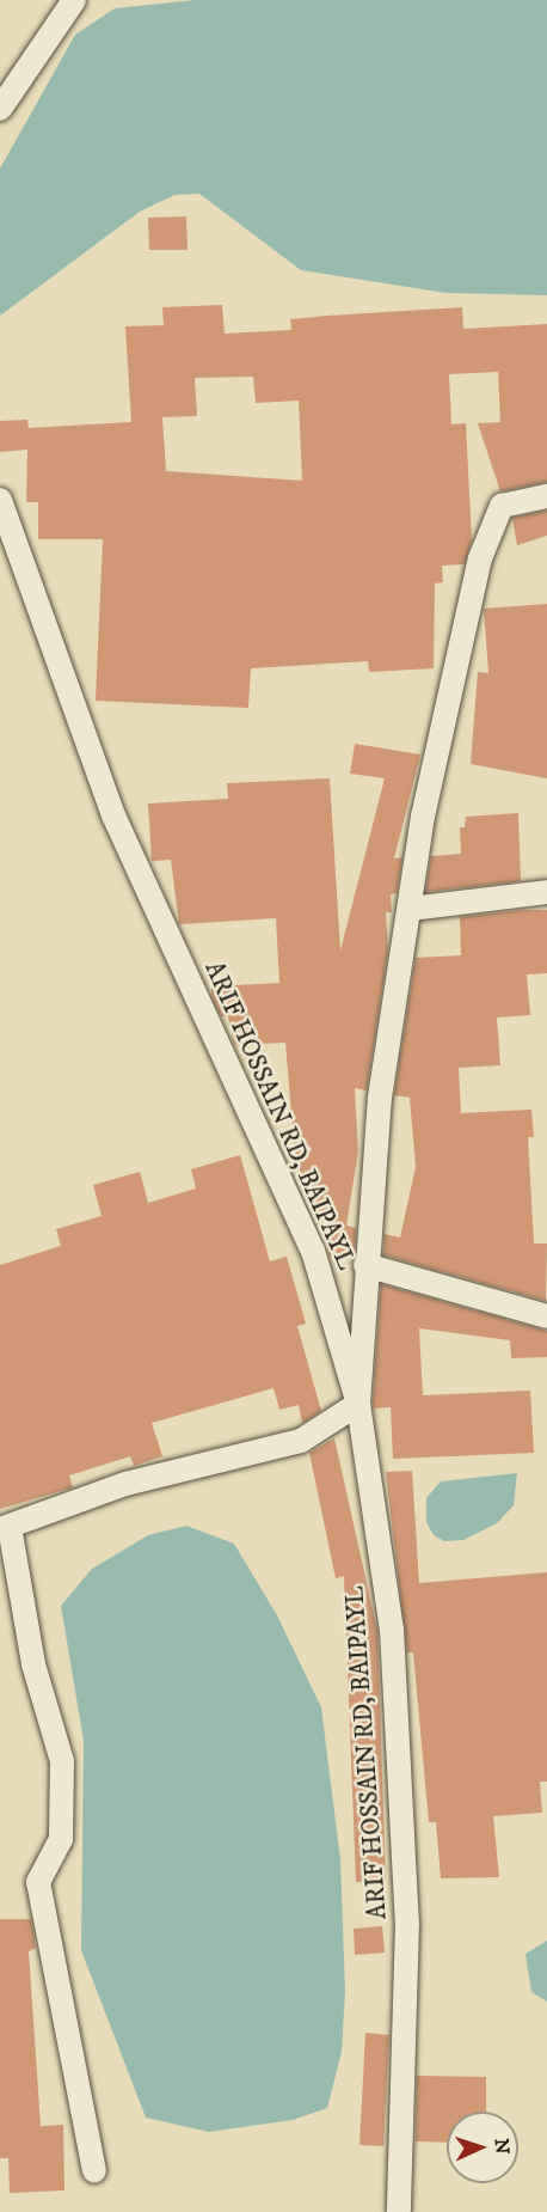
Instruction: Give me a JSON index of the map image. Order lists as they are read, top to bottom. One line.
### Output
{"streets":{"street":["ARIF HOSSAIN RD, BAIPAYL"]},"north":"right"}
